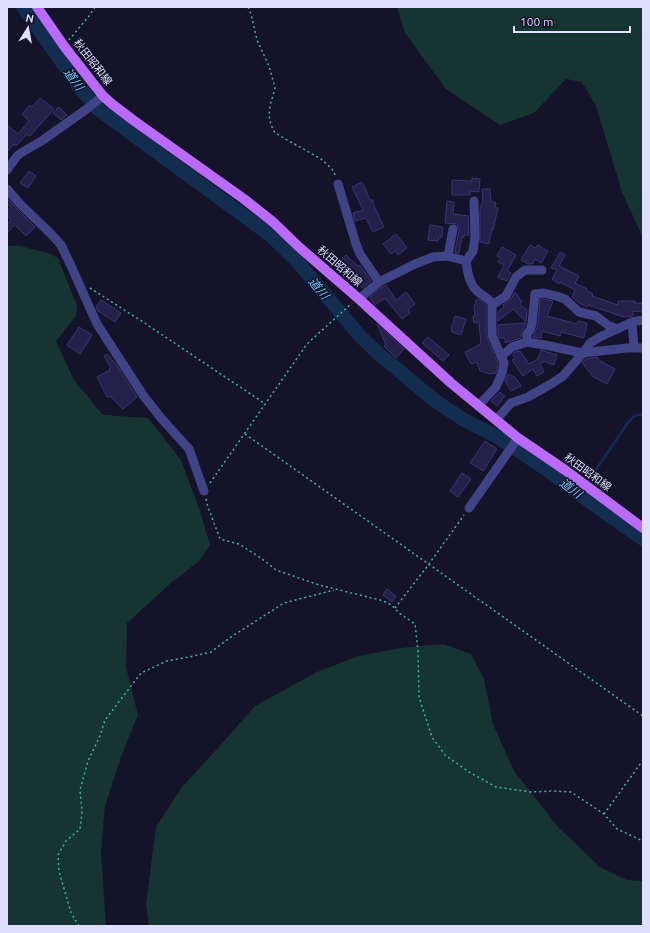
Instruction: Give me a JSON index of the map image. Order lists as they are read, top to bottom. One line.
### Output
{"streets":{"main road":["秋田昭和線"]},"water":["道川"],"scale_bar":"100 m","north":"top"}
